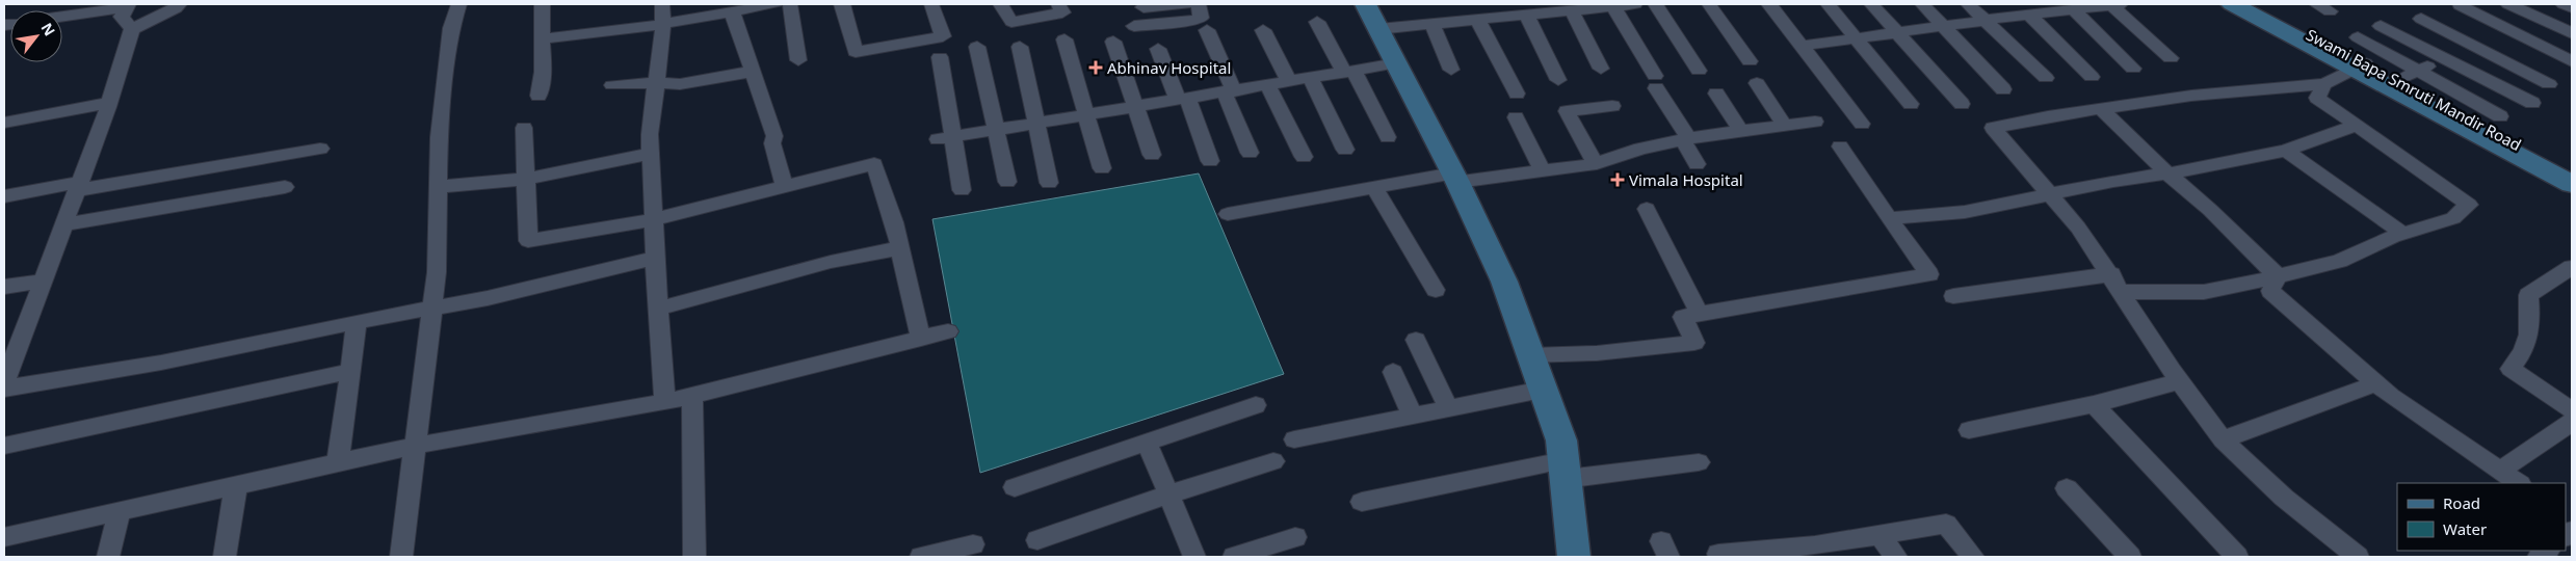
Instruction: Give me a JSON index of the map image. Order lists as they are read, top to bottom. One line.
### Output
{"streets":{"street":["Swami Bapa Smruti Mandir Road"]},"places":{"health":["Abhinav Hospital","Vimala Hospital"]},"legend":["Road","Water"],"north":"top right"}
